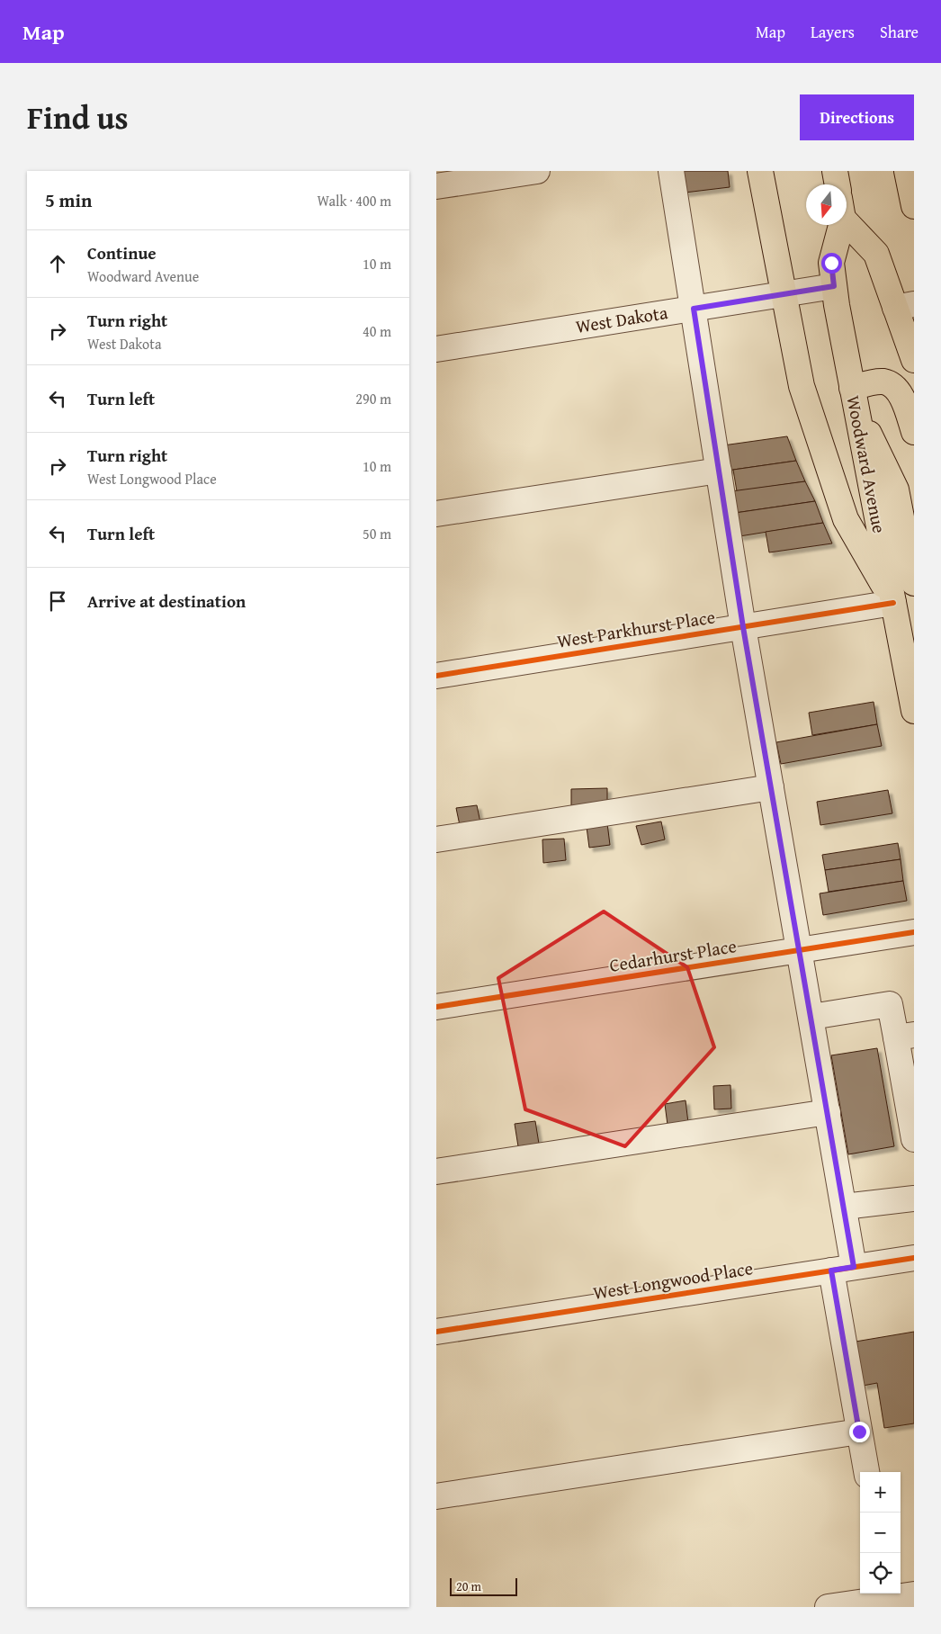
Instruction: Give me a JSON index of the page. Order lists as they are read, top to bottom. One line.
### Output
{"streets":{"main road":["Woodward Avenue"],"street":["West Dakota","West Parkhurst Place","Cedarhurst Place","West Longwood Place"]},"crossings":[["West Dakota","Woodward Avenue"],["Woodward Avenue","West Parkhurst Place"]],"scale_bar":"20 m","north":"bottom","page":{"header":"Map","nav":["Map","Layers","Share"],"title":"Find us","buttons":"Directions","heading":["5 min","Walk · 400 m"],"list":[["Continue","Woodward Avenue","10 m"],["Turn right","West Dakota","40 m"],["Turn left","290 m"],["Turn right","West Longwood Place","10 m"],["Turn left","50 m"],"Arrive at destination"],"map_buttons":["+","−"],"scale":"20 m"}}
